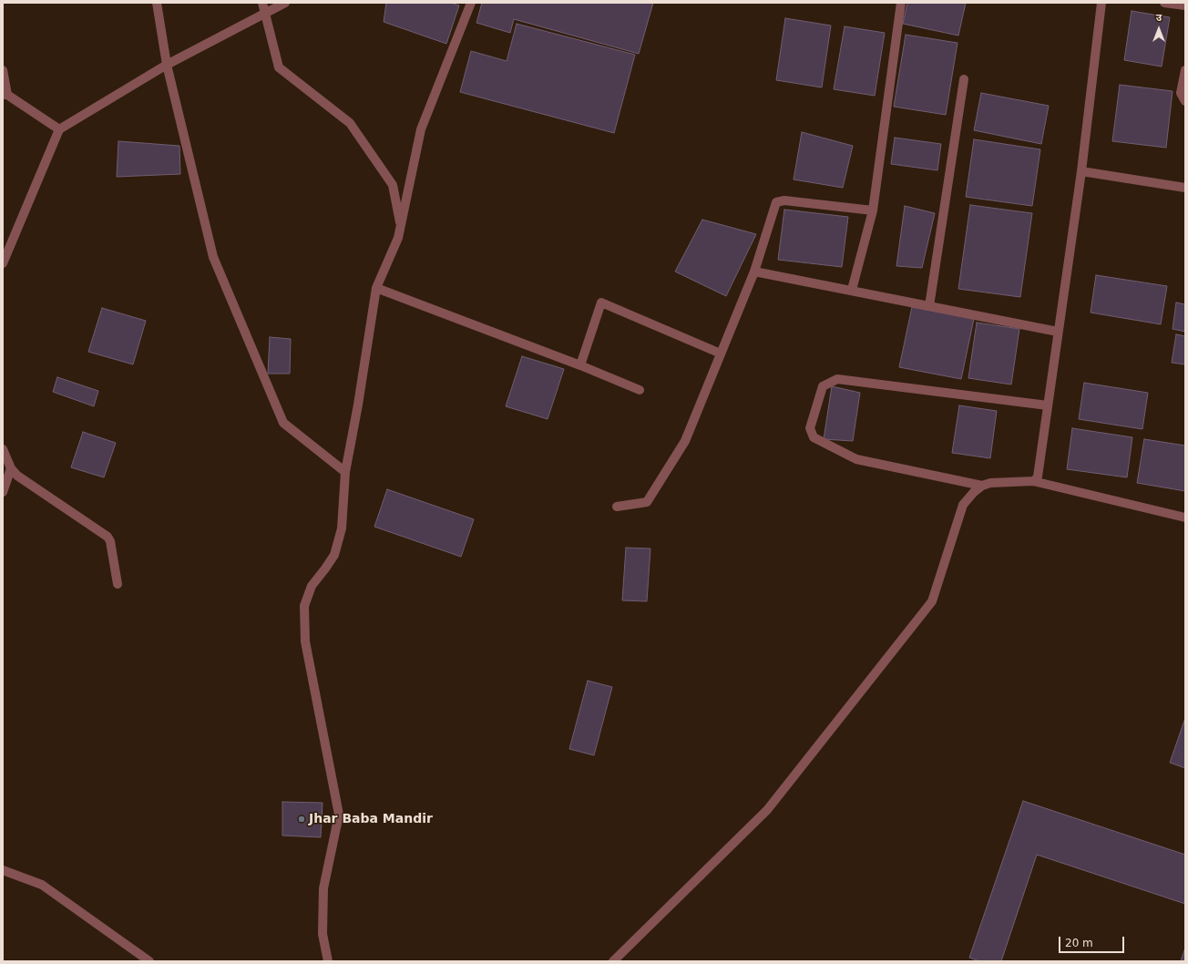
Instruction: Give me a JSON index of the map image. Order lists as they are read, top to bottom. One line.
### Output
{"places":["Jhar Baba Mandir"],"scale_bar":"20 m","north":"top"}
